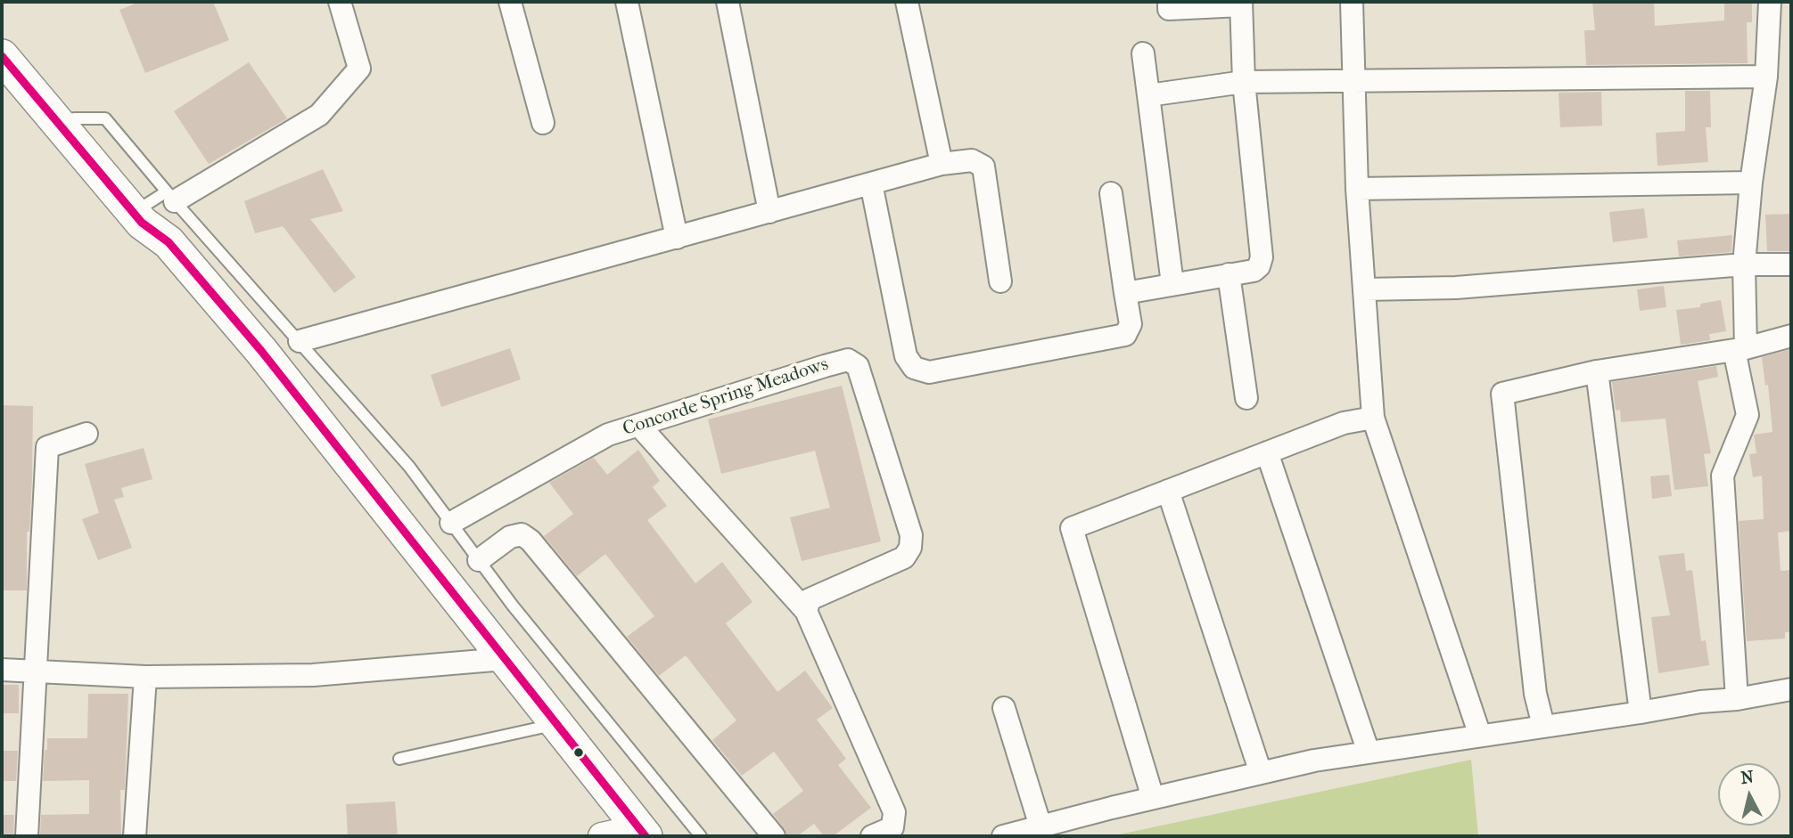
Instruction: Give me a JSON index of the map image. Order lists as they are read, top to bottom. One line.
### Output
{"streets":{"street":["Concorde Spring Meadows"]},"north":"top"}
